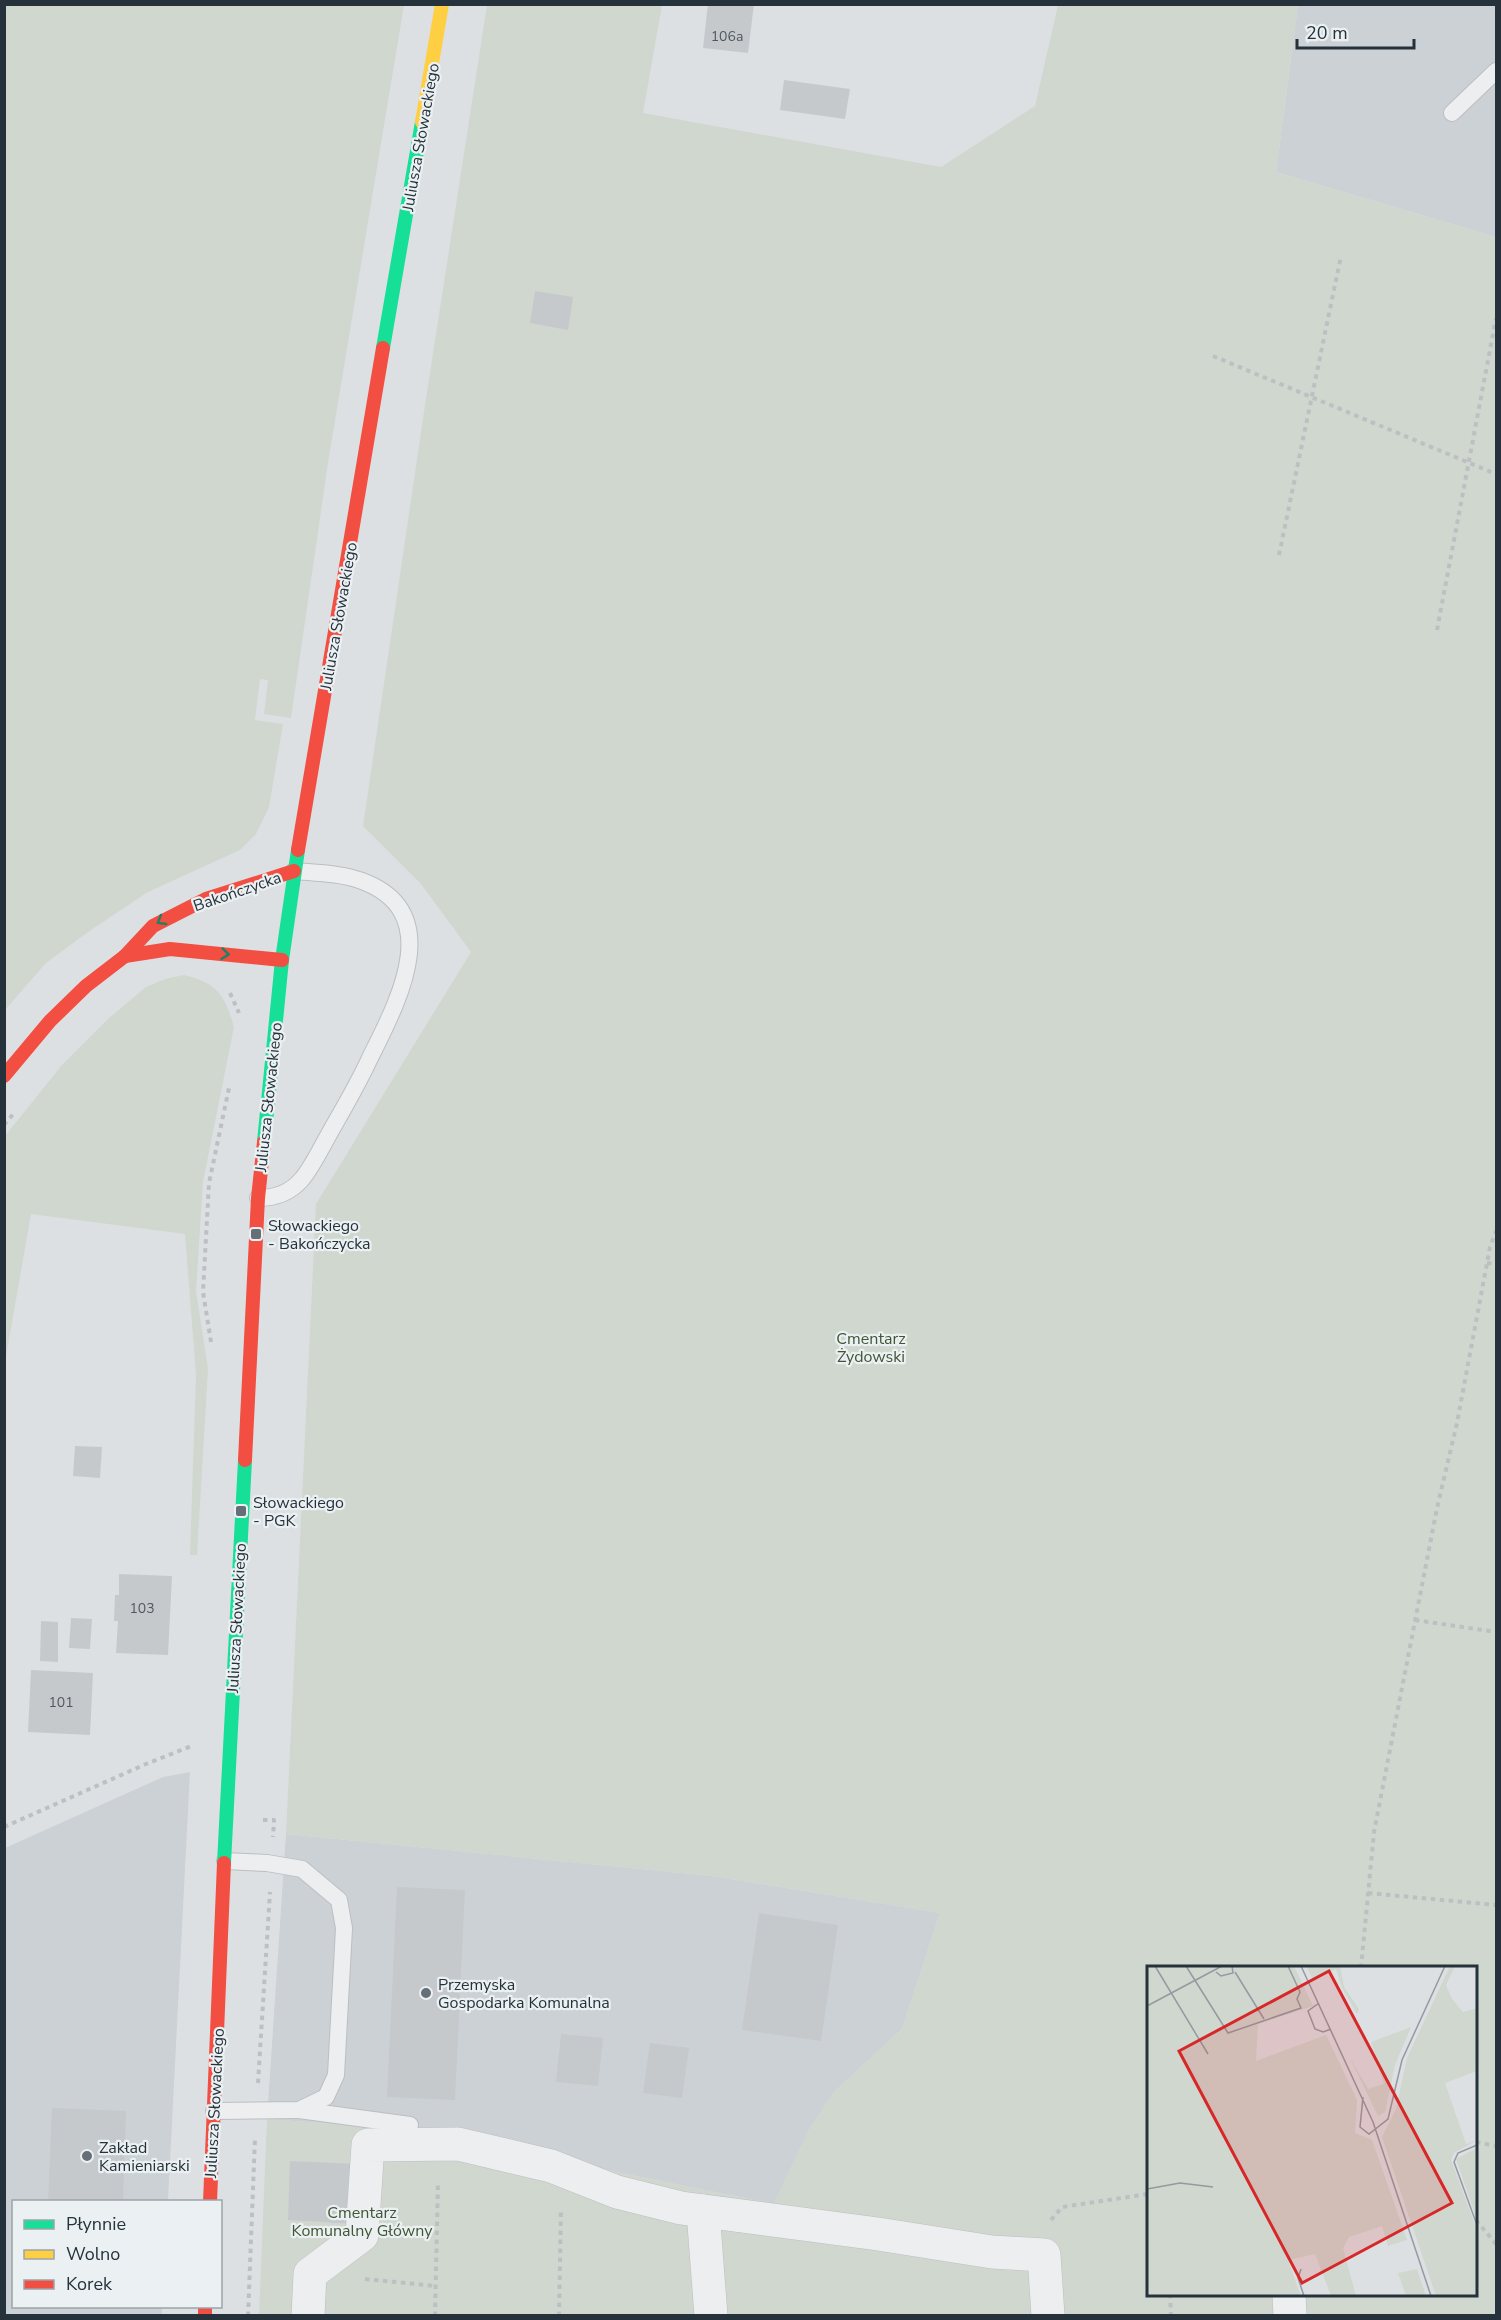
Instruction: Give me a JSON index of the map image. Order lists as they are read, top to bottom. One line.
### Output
{"streets":{"street":["Juliusza Słowackiego","Bakończycka"]},"crossings":[["Juliusza Słowackiego","Bakończycka"]],"parks":["Cmentarz Żydowski","Cmentarz Komunalny Główny"],"places":{"transit":["Słowackiego - Bakończycka","Słowackiego - PGK"],"other":["Przemyska Gospodarka Komunalna","Zakład Kamieniarski"]},"house_numbers":["106a","103","101"],"legend":["Płynnie","Wolno","Korek"],"scale_bar":"20 m"}
